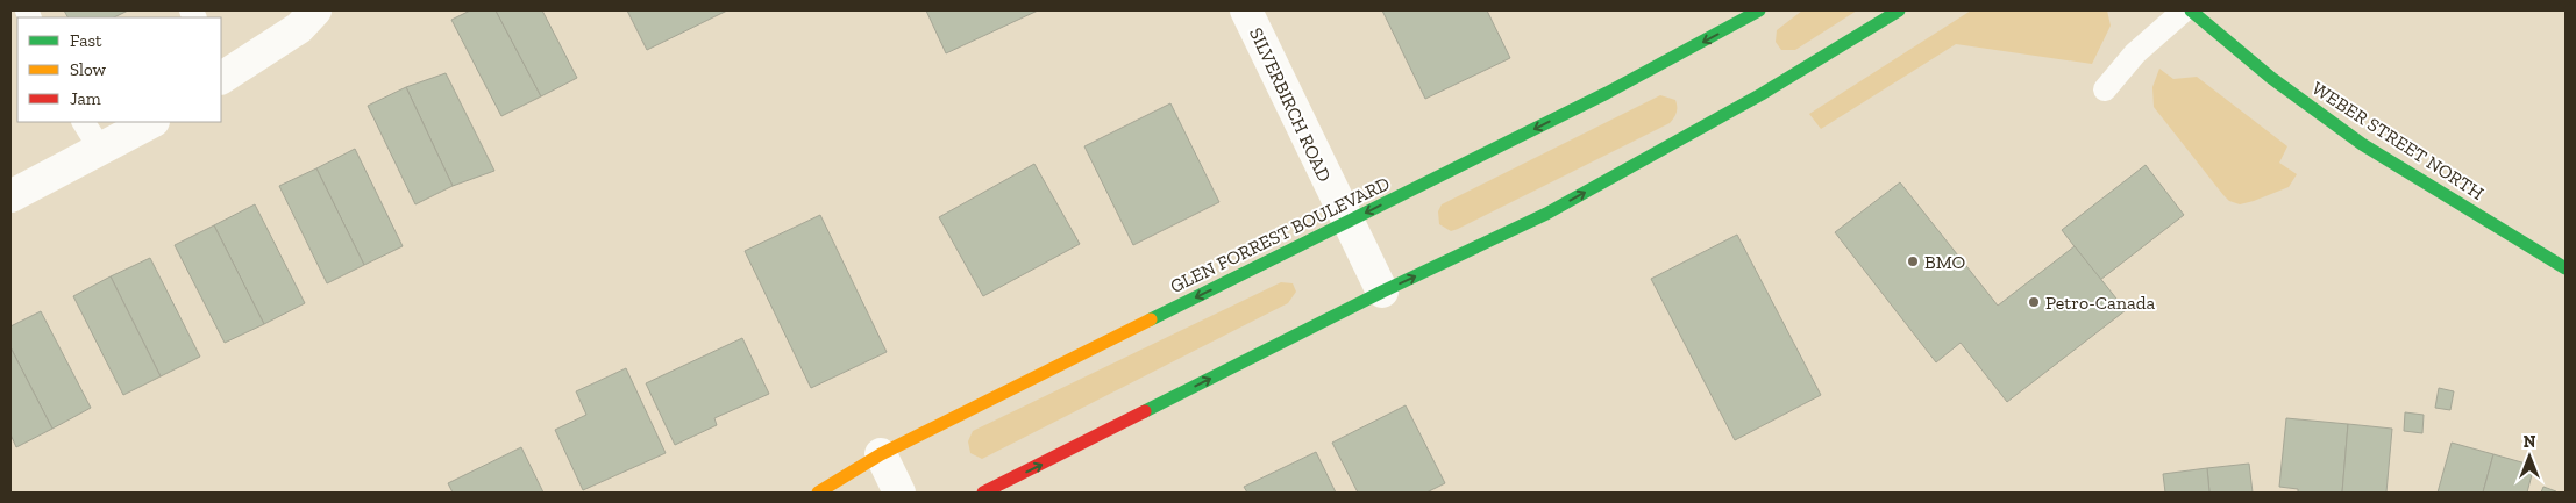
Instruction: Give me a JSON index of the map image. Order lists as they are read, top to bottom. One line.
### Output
{"streets":{"street":["SILVERBIRCH ROAD","WEBER STREET NORTH","GLEN FORREST BOULEVARD"]},"crossings":[["SILVERBIRCH ROAD","GLEN FORREST BOULEVARD"]],"places":["BMO","Petro-Canada"],"legend":["Fast","Slow","Jam"],"north":"top"}
